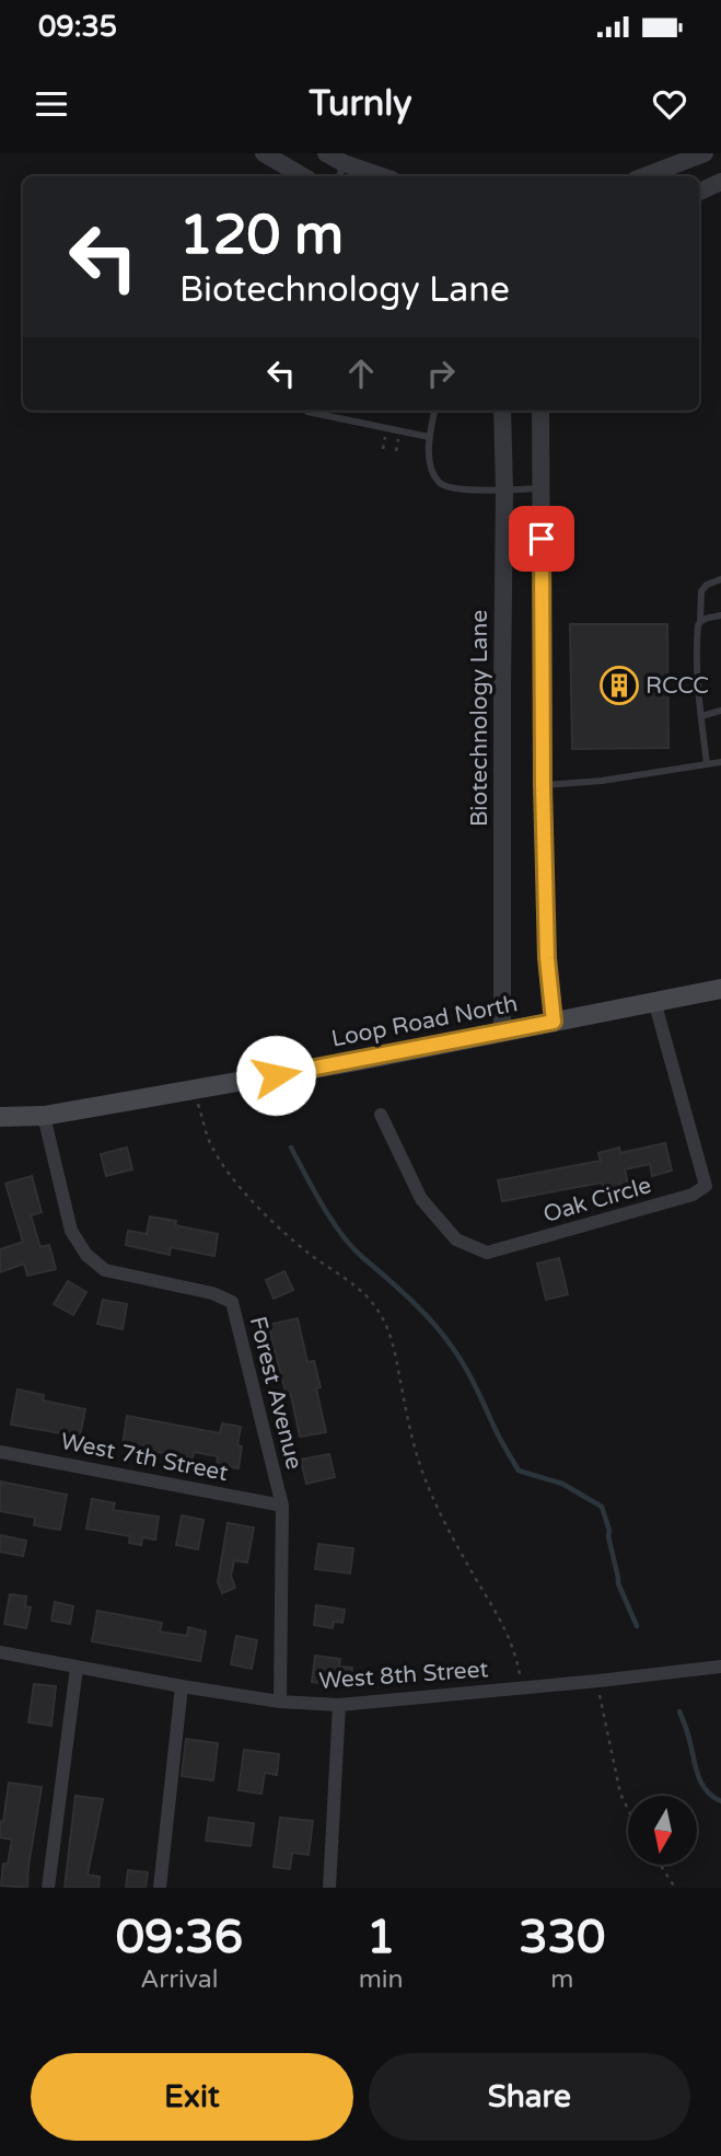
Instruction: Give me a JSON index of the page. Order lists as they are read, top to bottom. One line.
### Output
{"streets":{"main road":["Loop Road North"],"street":["Biotechnology Lane","Oak Circle","Forest Avenue","West 7th Street","West 8th Street"]},"crossings":[["Biotechnology Lane","Loop Road North"],["Loop Road North","Oak Circle"],["Loop Road North","Forest Avenue"],["Forest Avenue","West 7th Street"],["Forest Avenue","West 8th Street"]],"places":{"building":["RCCC"]},"north":"bottom","page":{"status":"09:35","header":"Turnly","turn":["120 m","Biotechnology Lane"],"eta":["09:36","Arrival","1","min","330","m"],"buttons":["Exit","Share"]}}
